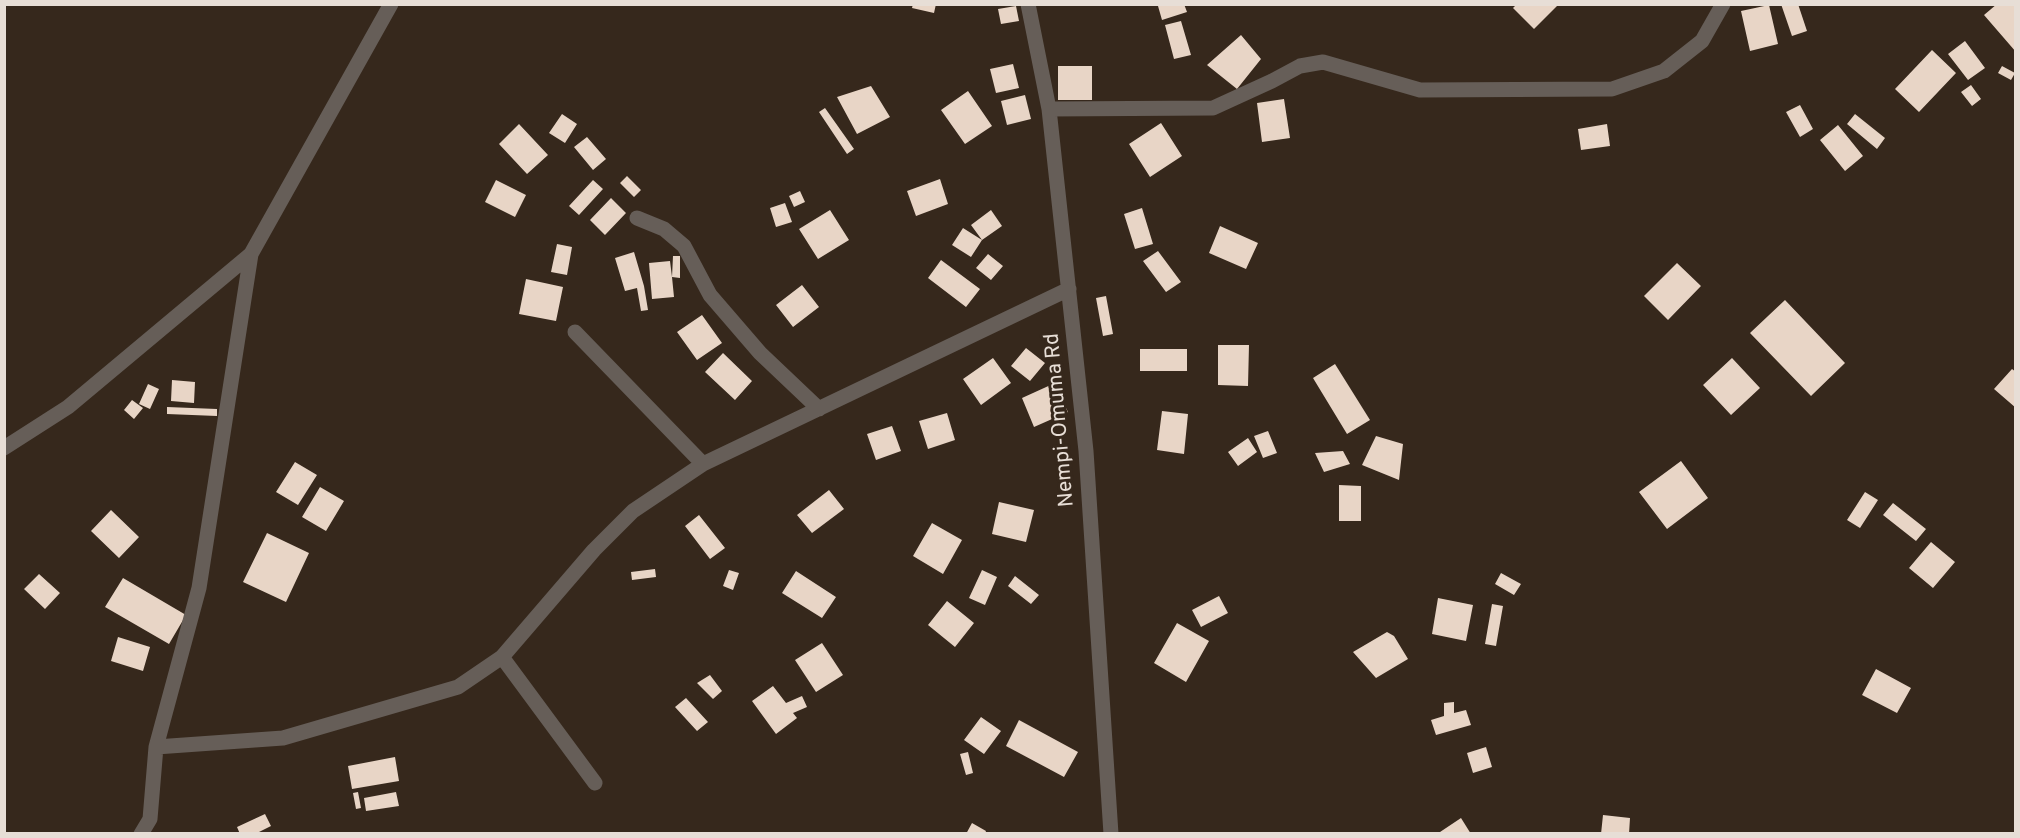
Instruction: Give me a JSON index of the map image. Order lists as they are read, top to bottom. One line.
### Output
{"streets":{"street":["Nempi-Omuma Rd"]}}
